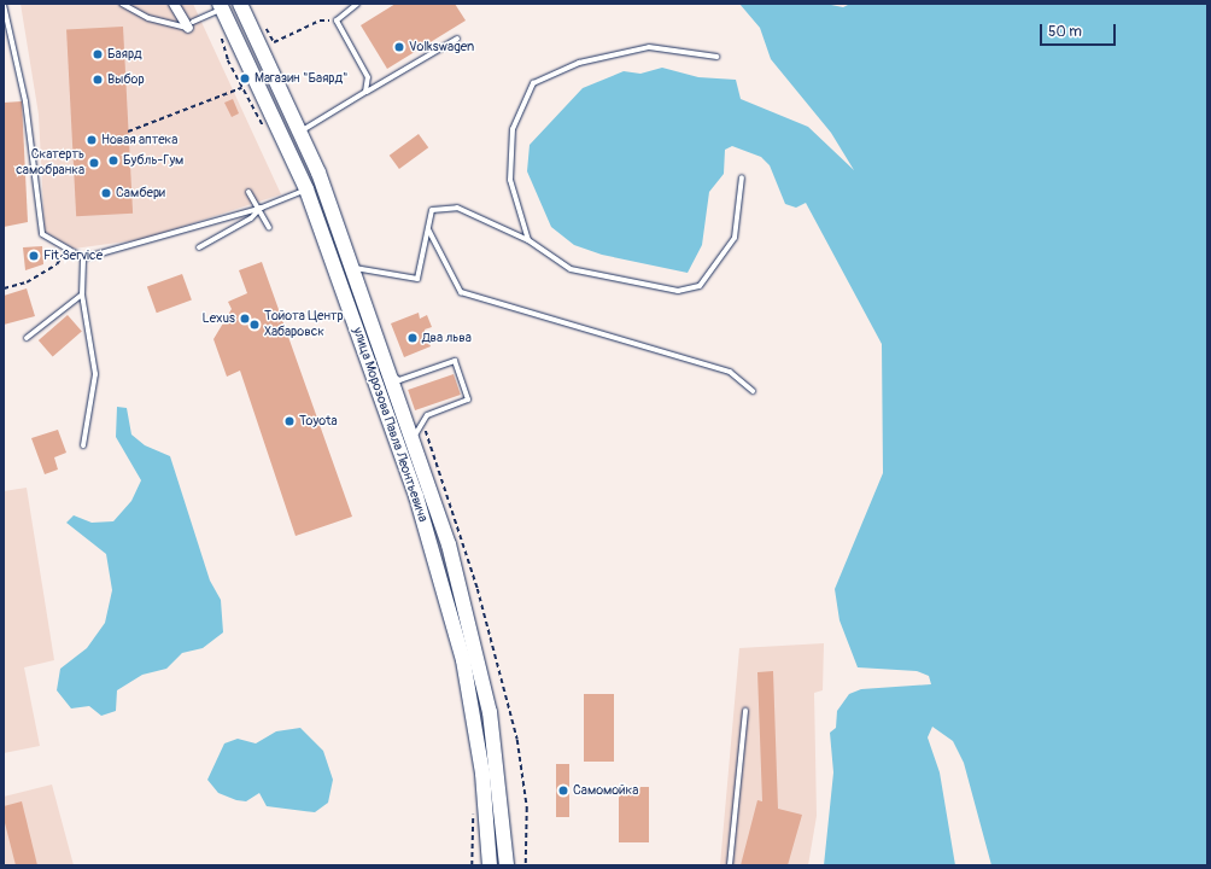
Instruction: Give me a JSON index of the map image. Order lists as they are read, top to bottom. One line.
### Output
{"streets":{"main road":["улица Морозова Павла Леонтьевича"]},"places":["Volkswagen","Баярд","Магазин \"Баярд\"","Выбор","Новая аптека","Бубль-Гум","Скатерть самобранка","Самбери","Fit Service","Lexus","Тойота Центр Хабаровск","Два льва","Toyota","Самомойка"],"scale_bar":"50 m"}
